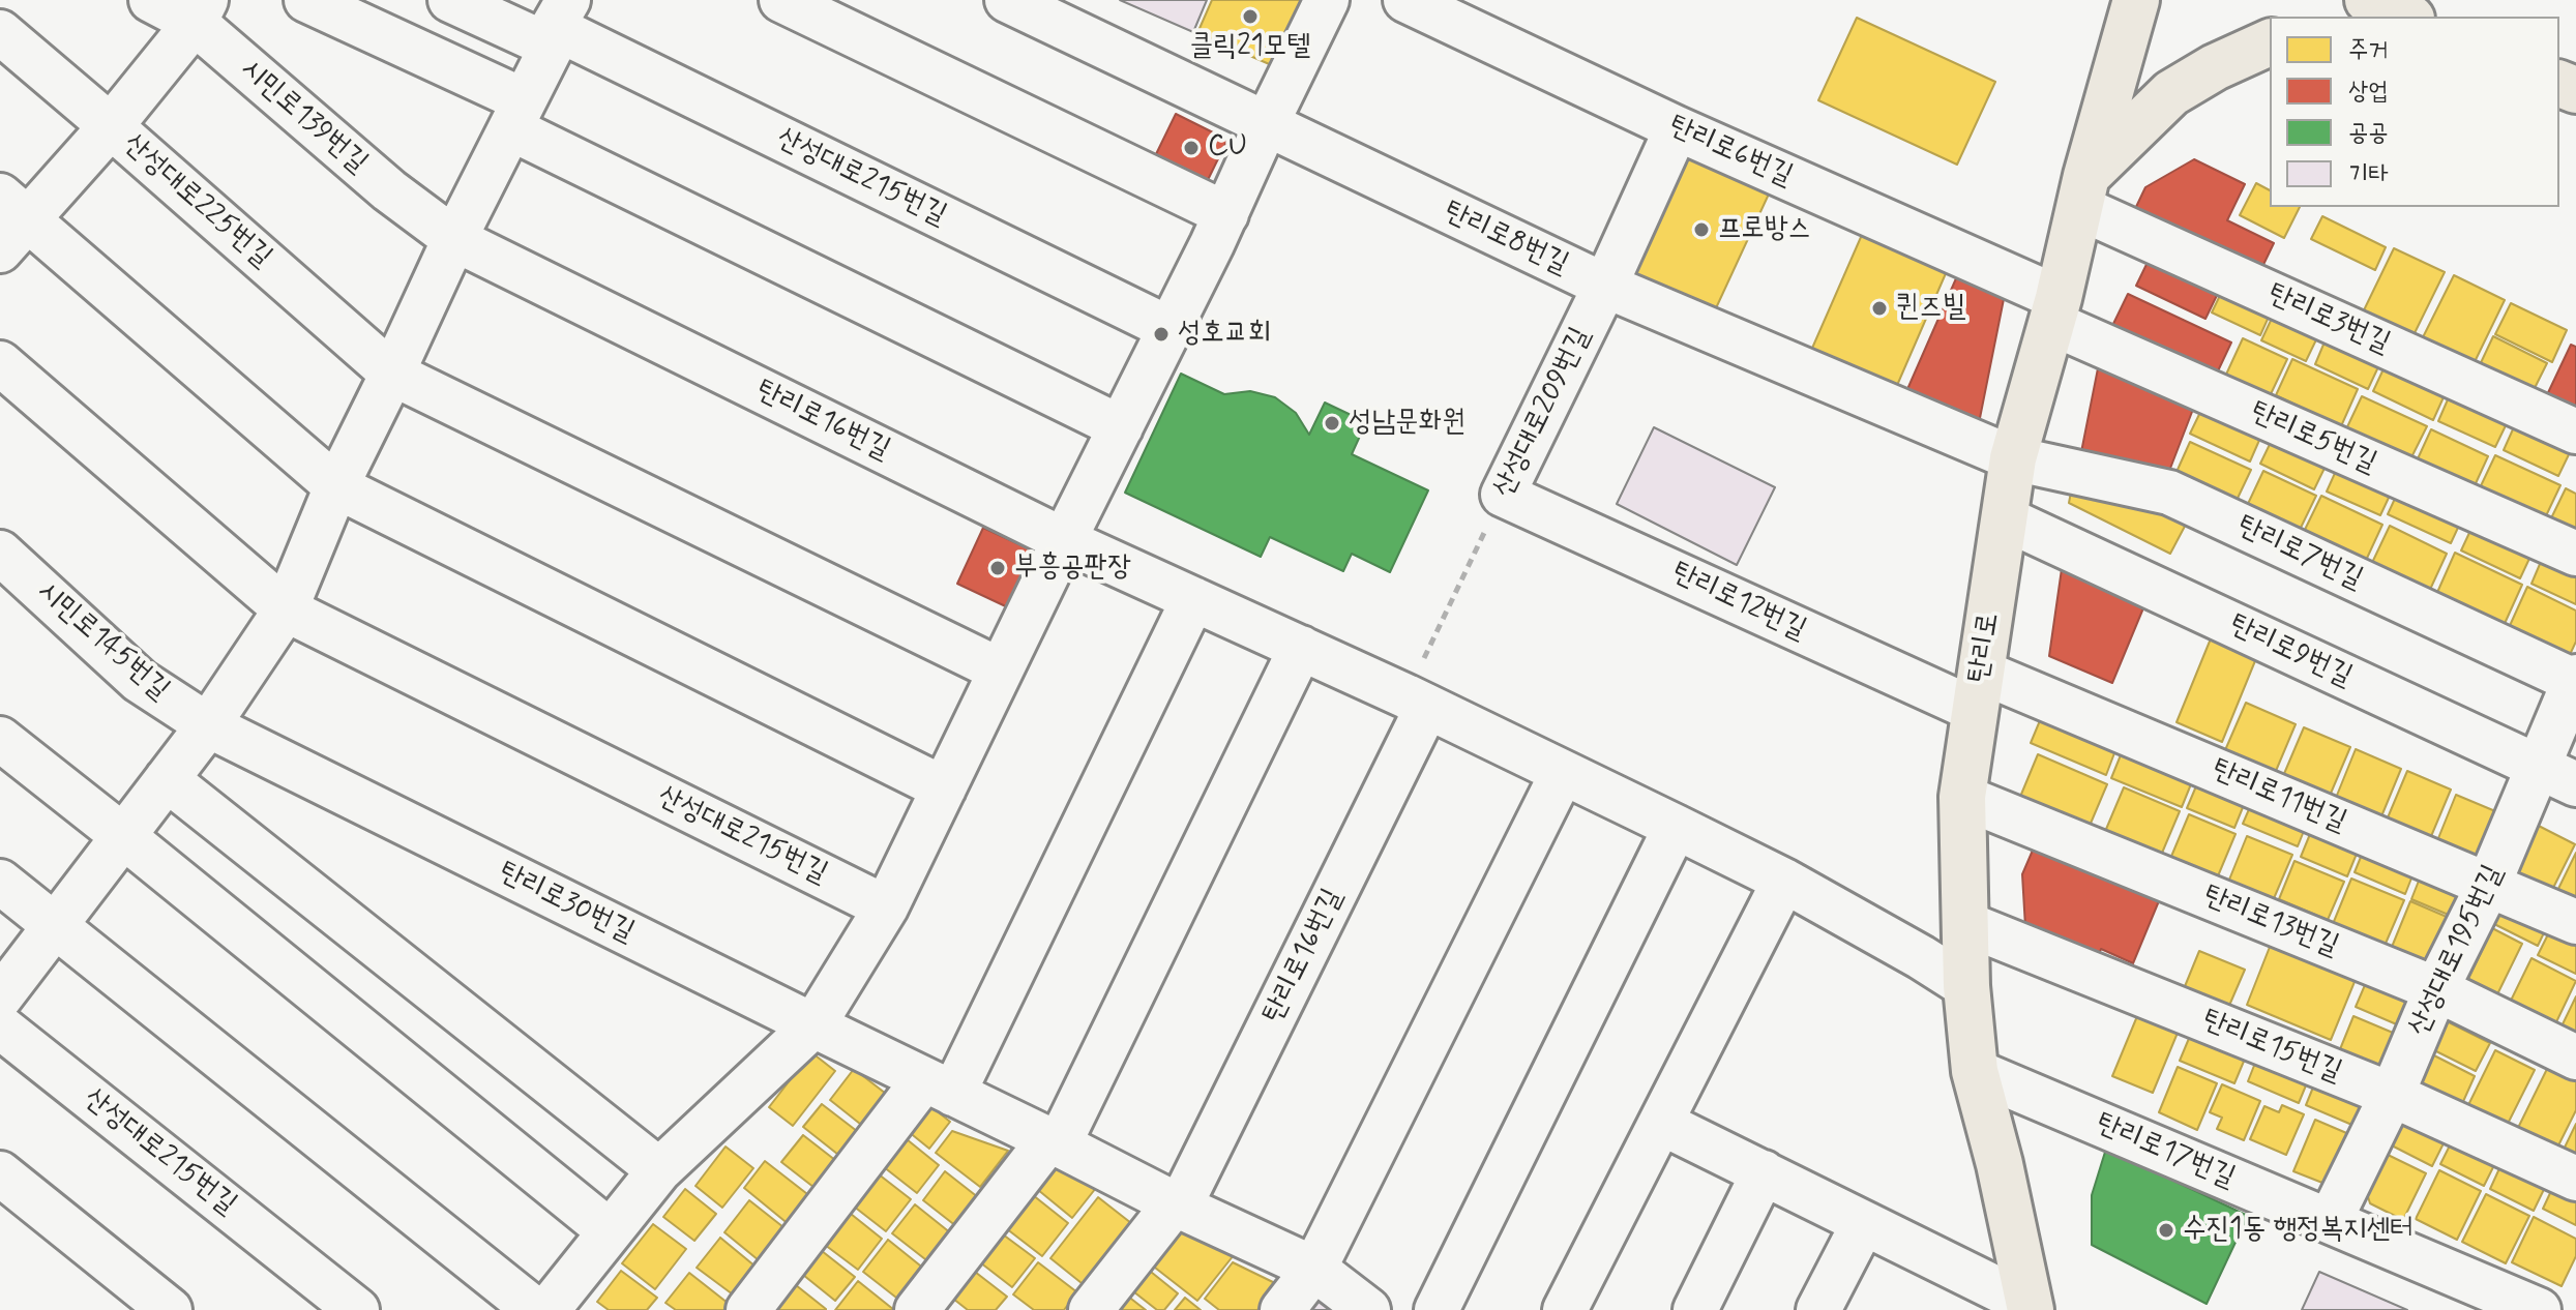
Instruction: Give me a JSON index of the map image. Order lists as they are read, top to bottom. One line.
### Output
{"streets":{"main road":["탄리로"],"street":["시민로139번길","탄리로6번길","산성대로215번길","산성대로225번길","탄리로8번길","탄리로3번길","산성대로209번길","탄리로16번길","탄리로5번길","탄리로7번길","탄리로12번길","시민로145번길","탄리로9번길","탄리로11번길","탄리로30번길","탄리로13번길","산성대로195번길","탄리로15번길","탄리로17번길"]},"crossings":[["시민로139번길","탄리로16번길"],["탄리로6번길","산성대로209번길"],["탄리로6번길","탄리로5번길"],["탄리로6번길","탄리로"],["탄리로8번길","산성대로209번길"],["탄리로8번길","탄리로7번길"],["탄리로8번길","탄리로"],["탄리로3번길","탄리로"],["산성대로209번길","탄리로16번길"],["산성대로209번길","탄리로12번길"],["탄리로16번길","탄리로"],["탄리로16번길","탄리로30번길"],["탄리로5번길","탄리로"],["탄리로7번길","탄리로"],["탄리로7번길","산성대로195번길"],["탄리로12번길","탄리로"],["탄리로12번길","탄리로11번길"],["시민로145번길","탄리로30번길"],["탄리로","탄리로9번길"],["탄리로","탄리로11번길"],["탄리로","탄리로13번길"],["탄리로","탄리로15번길"],["탄리로","탄리로17번길"],["탄리로9번길","산성대로195번길"],["탄리로11번길","산성대로195번길"],["탄리로13번길","산성대로195번길"],["산성대로195번길","탄리로15번길"],["산성대로195번길","탄리로17번길"]],"places":["클릭21모텔","CU","프로방스","퀸즈빌","성호교회","성남문화원","부흥공판장","수진1동 행정복지센터"],"legend":["주거","상업","공공","기타"]}
